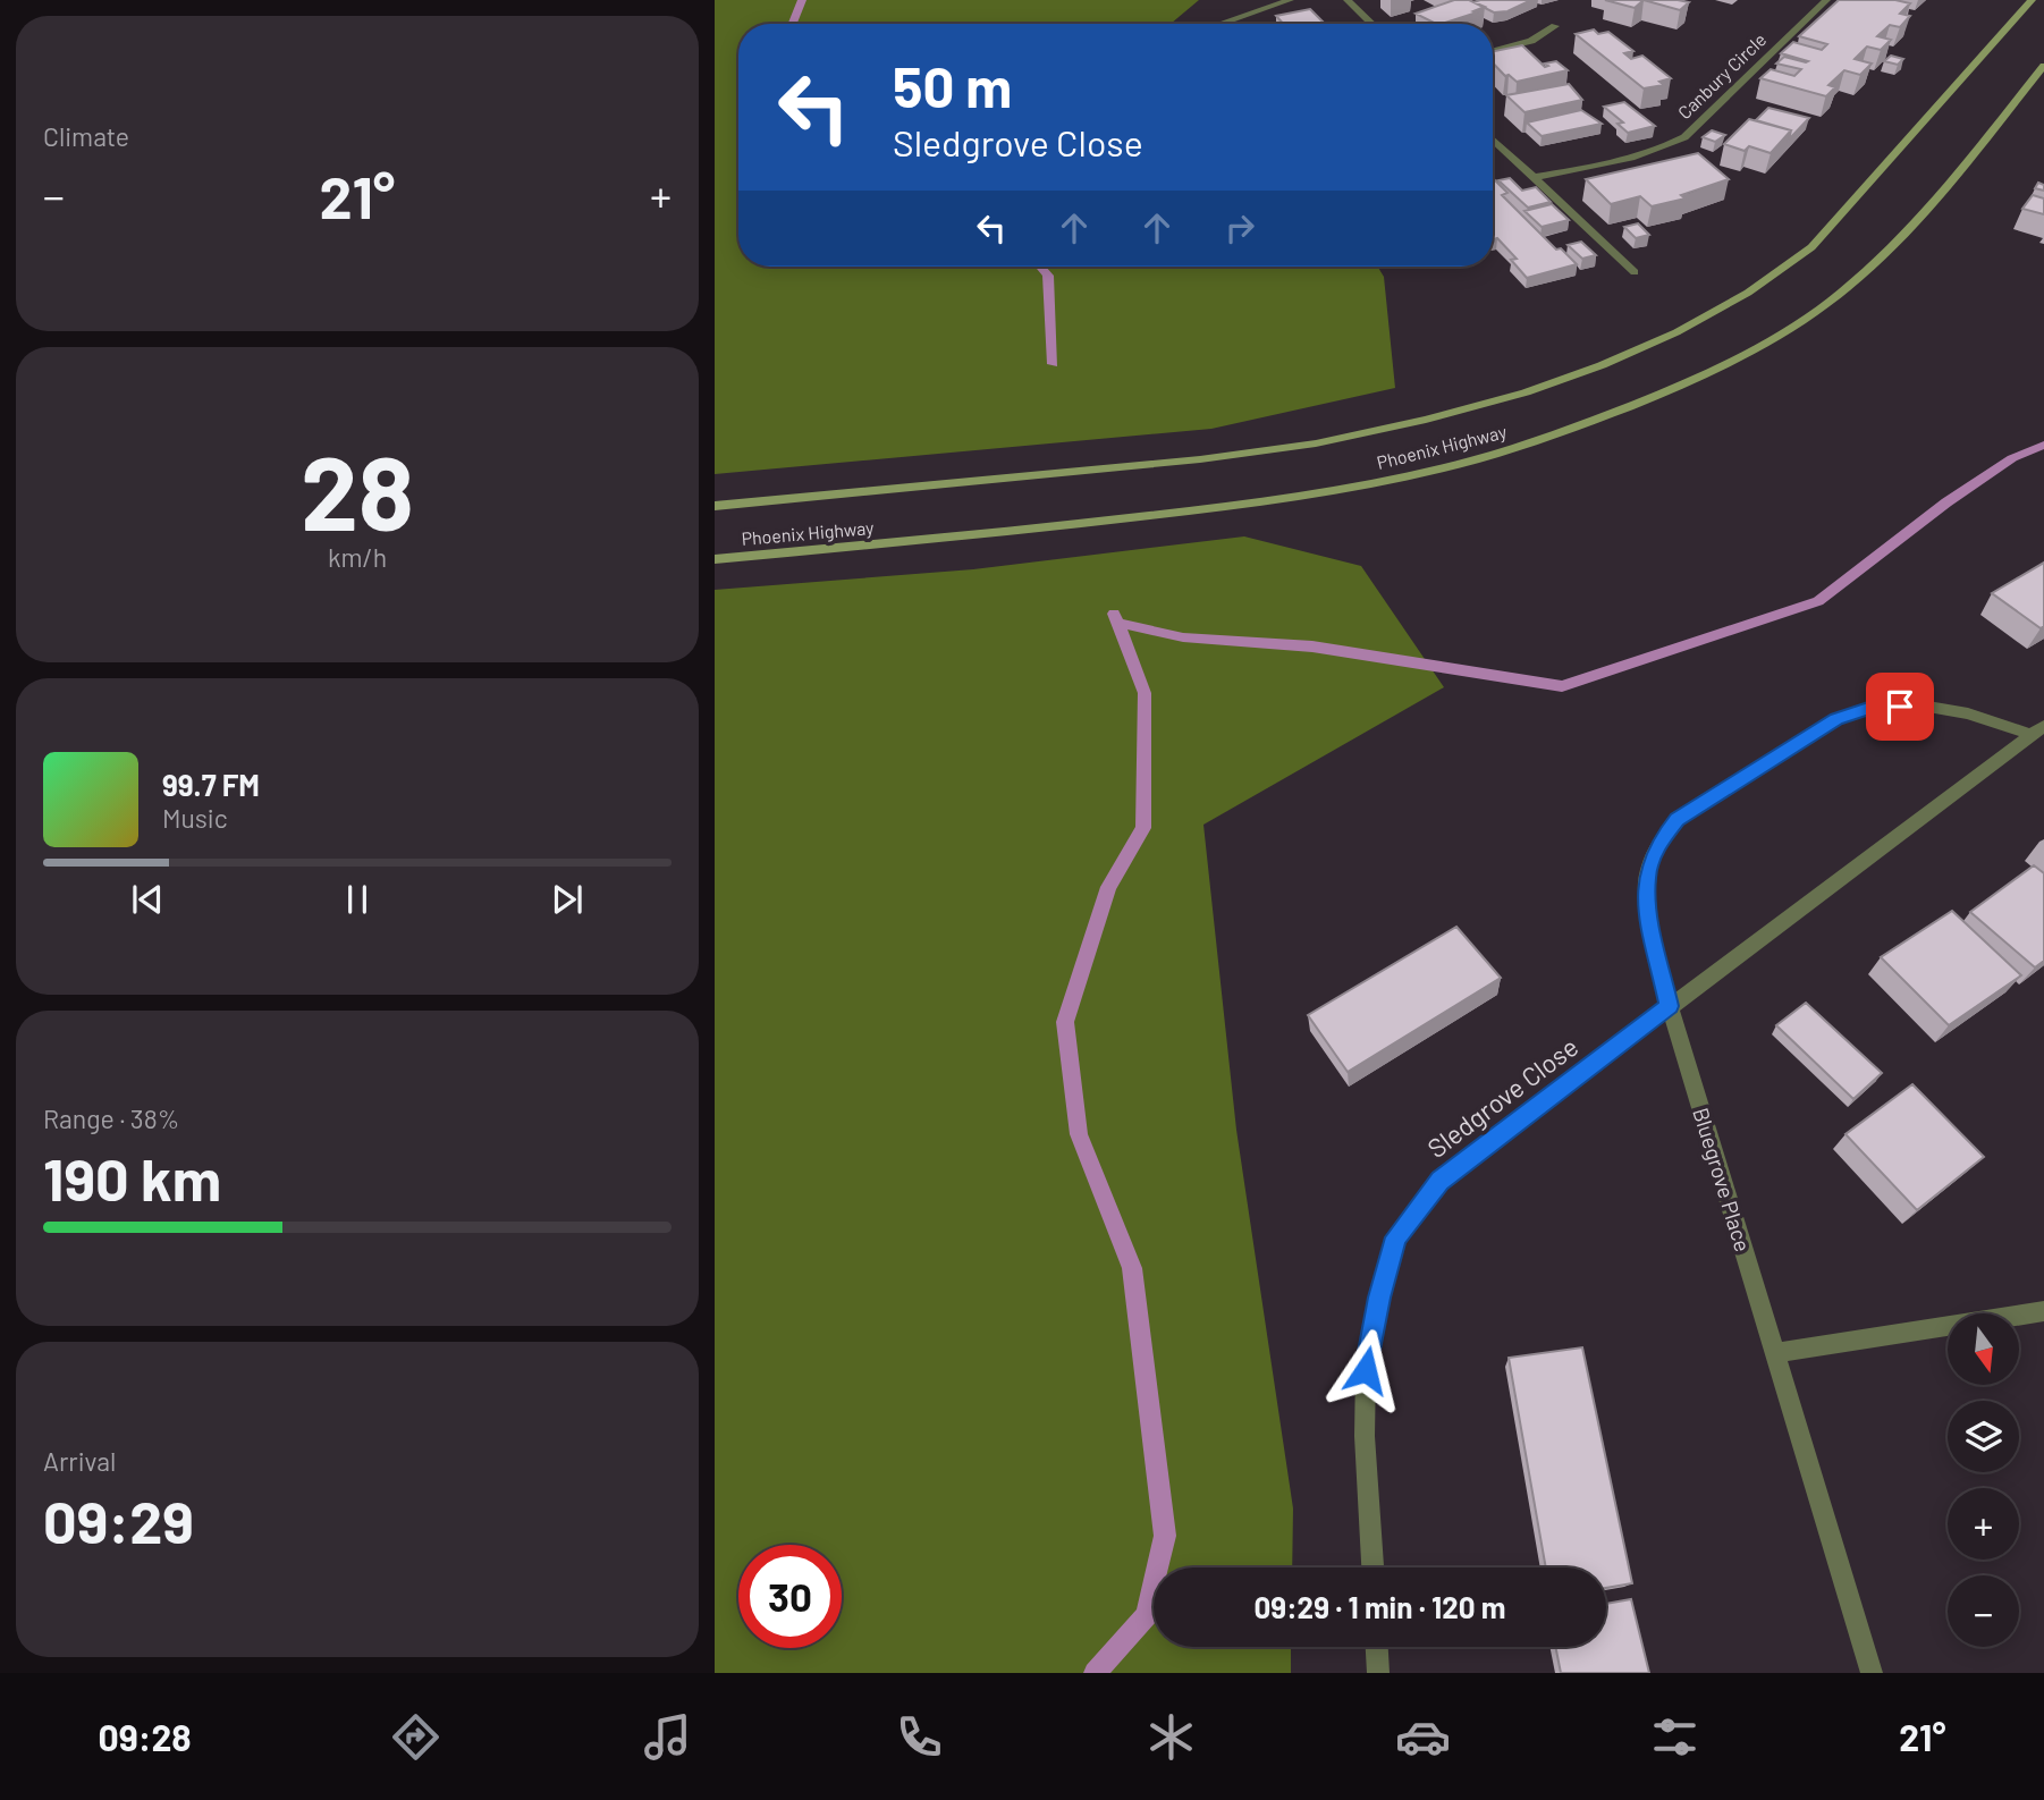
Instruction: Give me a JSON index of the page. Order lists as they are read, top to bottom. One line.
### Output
{"streets":{"main road":["Phoenix Highway"],"street":["Canbury Circle","Sledgrove Close","Bluegrove Place"]},"crossings":[["Sledgrove Close","Bluegrove Place"]],"north":"bottom","page":{"tile":["Climate",["28","km/h"],["Range · 38%","190 km"],["Arrival","09:29"]],"turn":["50 m","Sledgrove Close"],"heat":["−","21°","+"],"song":["99.7 FM","Music"],"map_buttons":["+","−"],"limit":"30","trip":"09:29 · 1 min · 120 m","tabs":["09:28","21°"]}}
